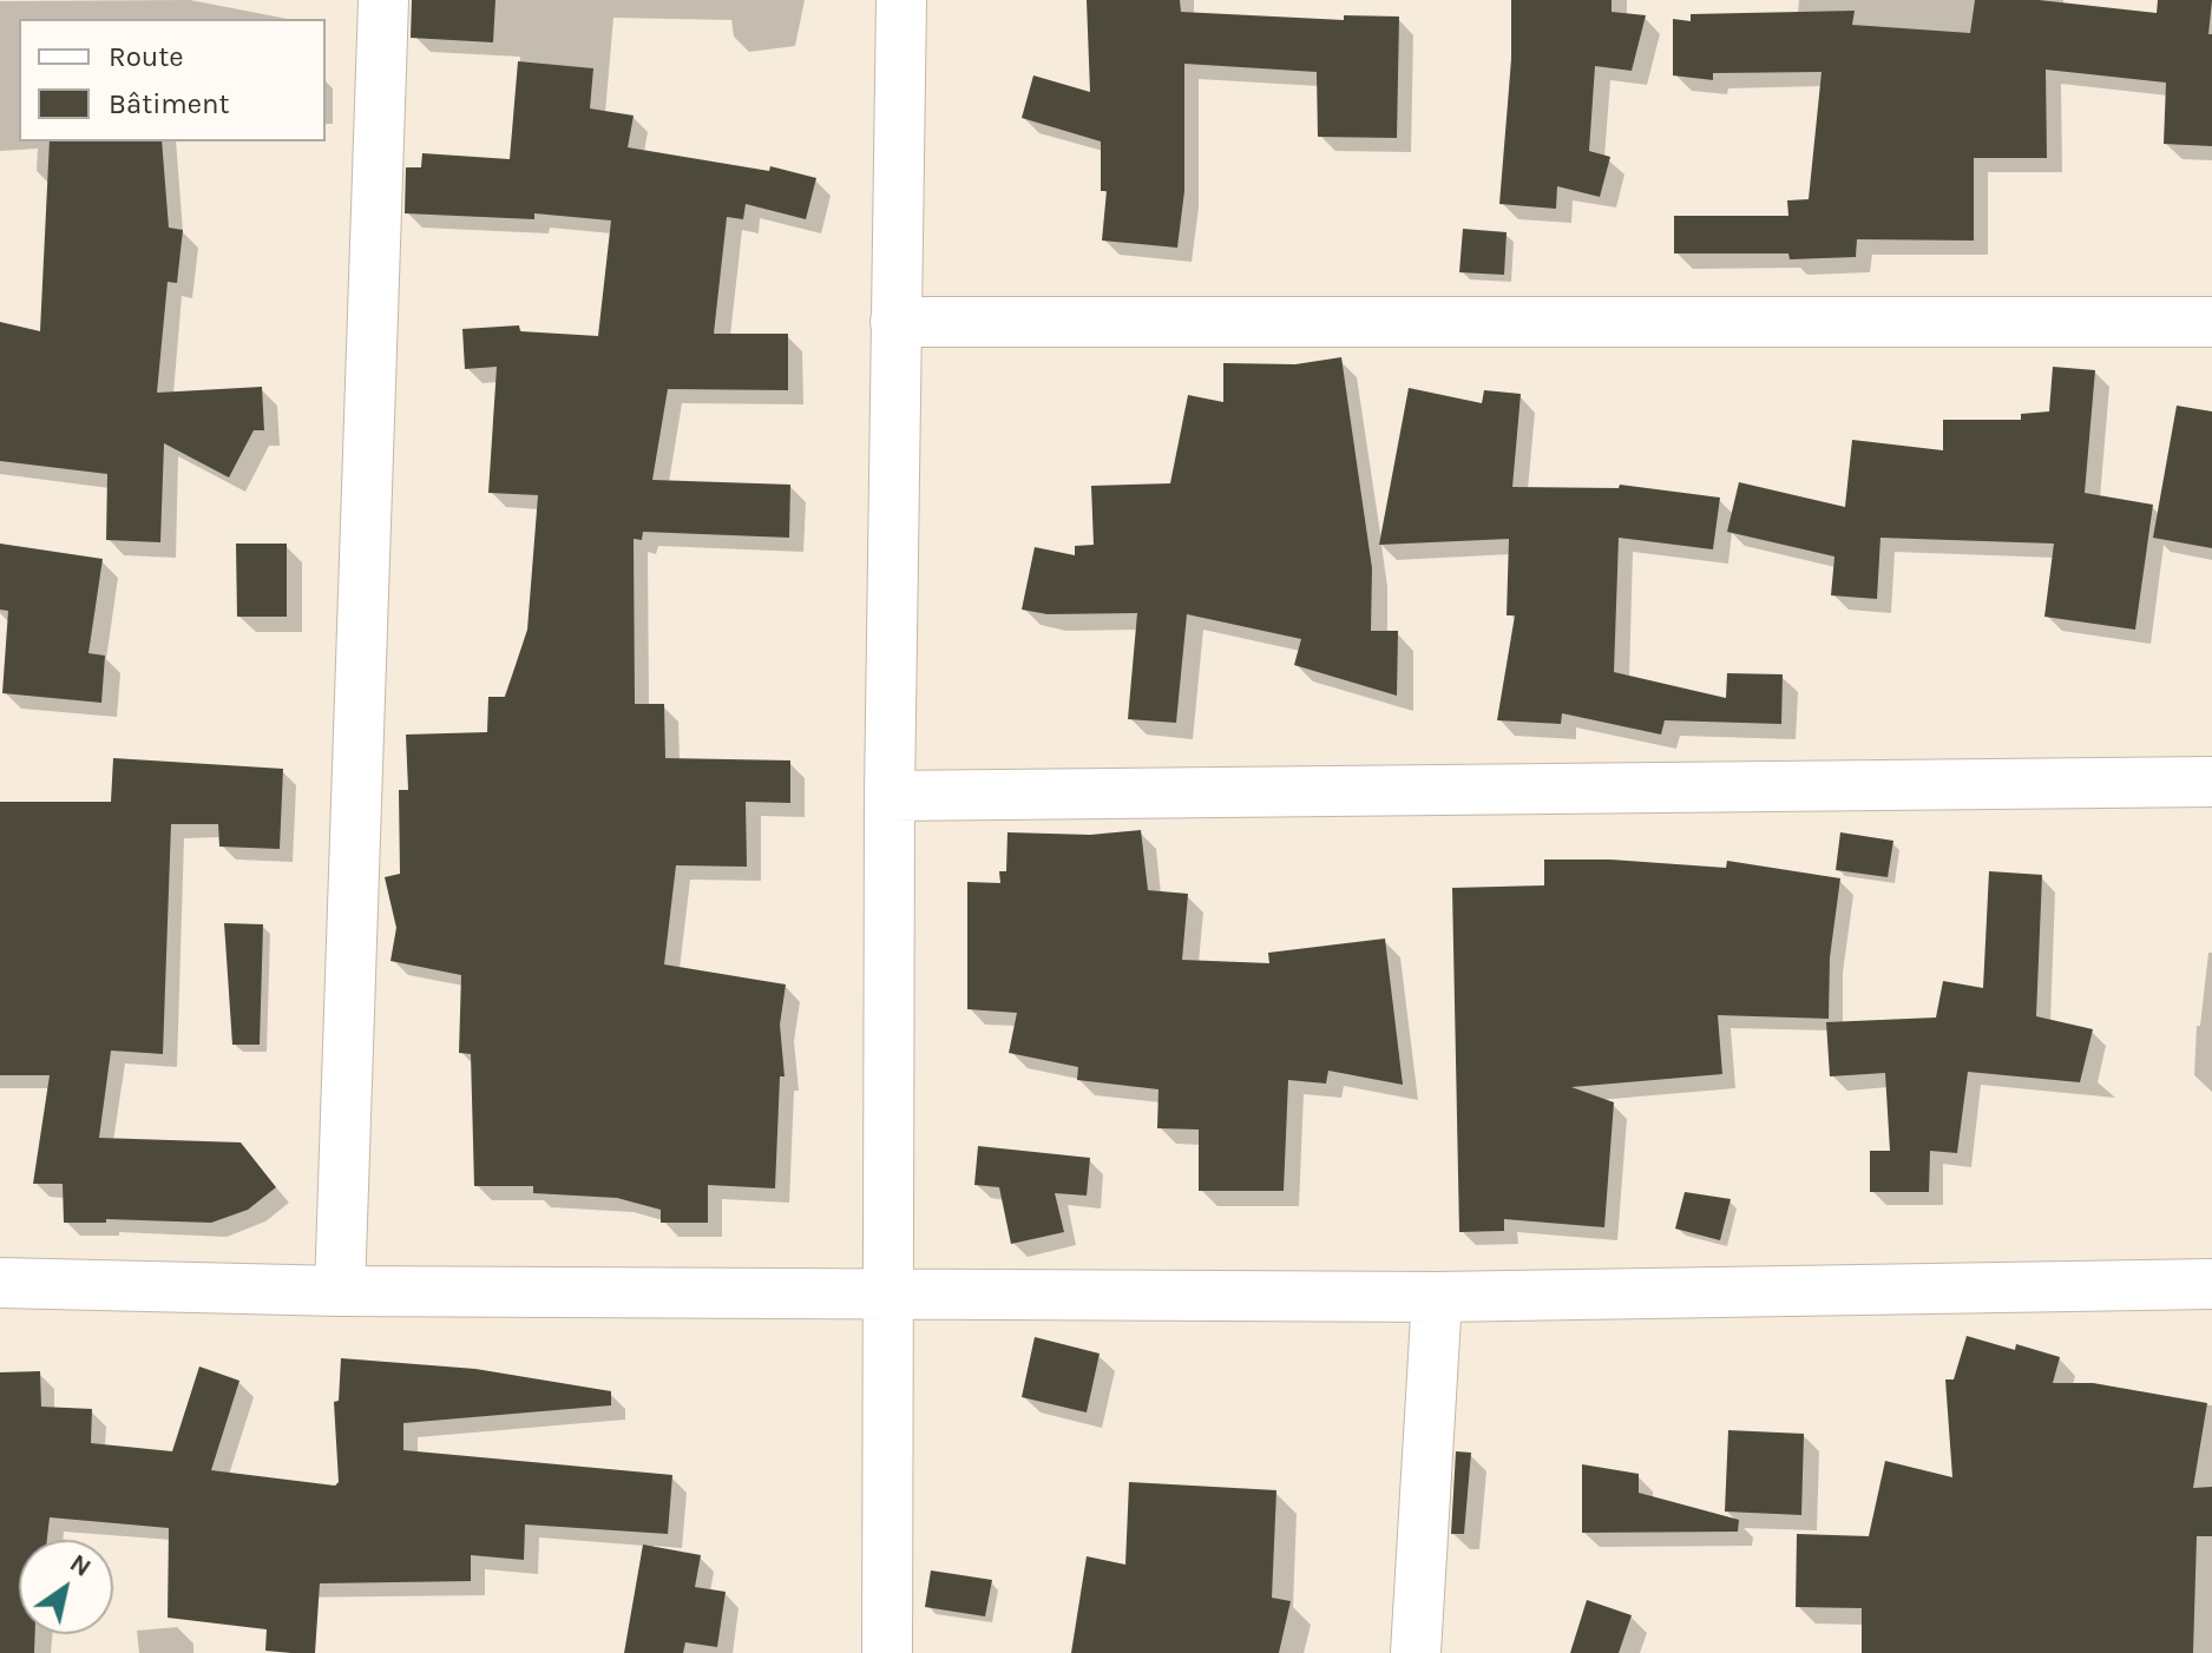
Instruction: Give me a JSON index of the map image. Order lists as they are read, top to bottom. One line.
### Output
{"legend":["Route","Bâtiment"],"north":"top right"}
